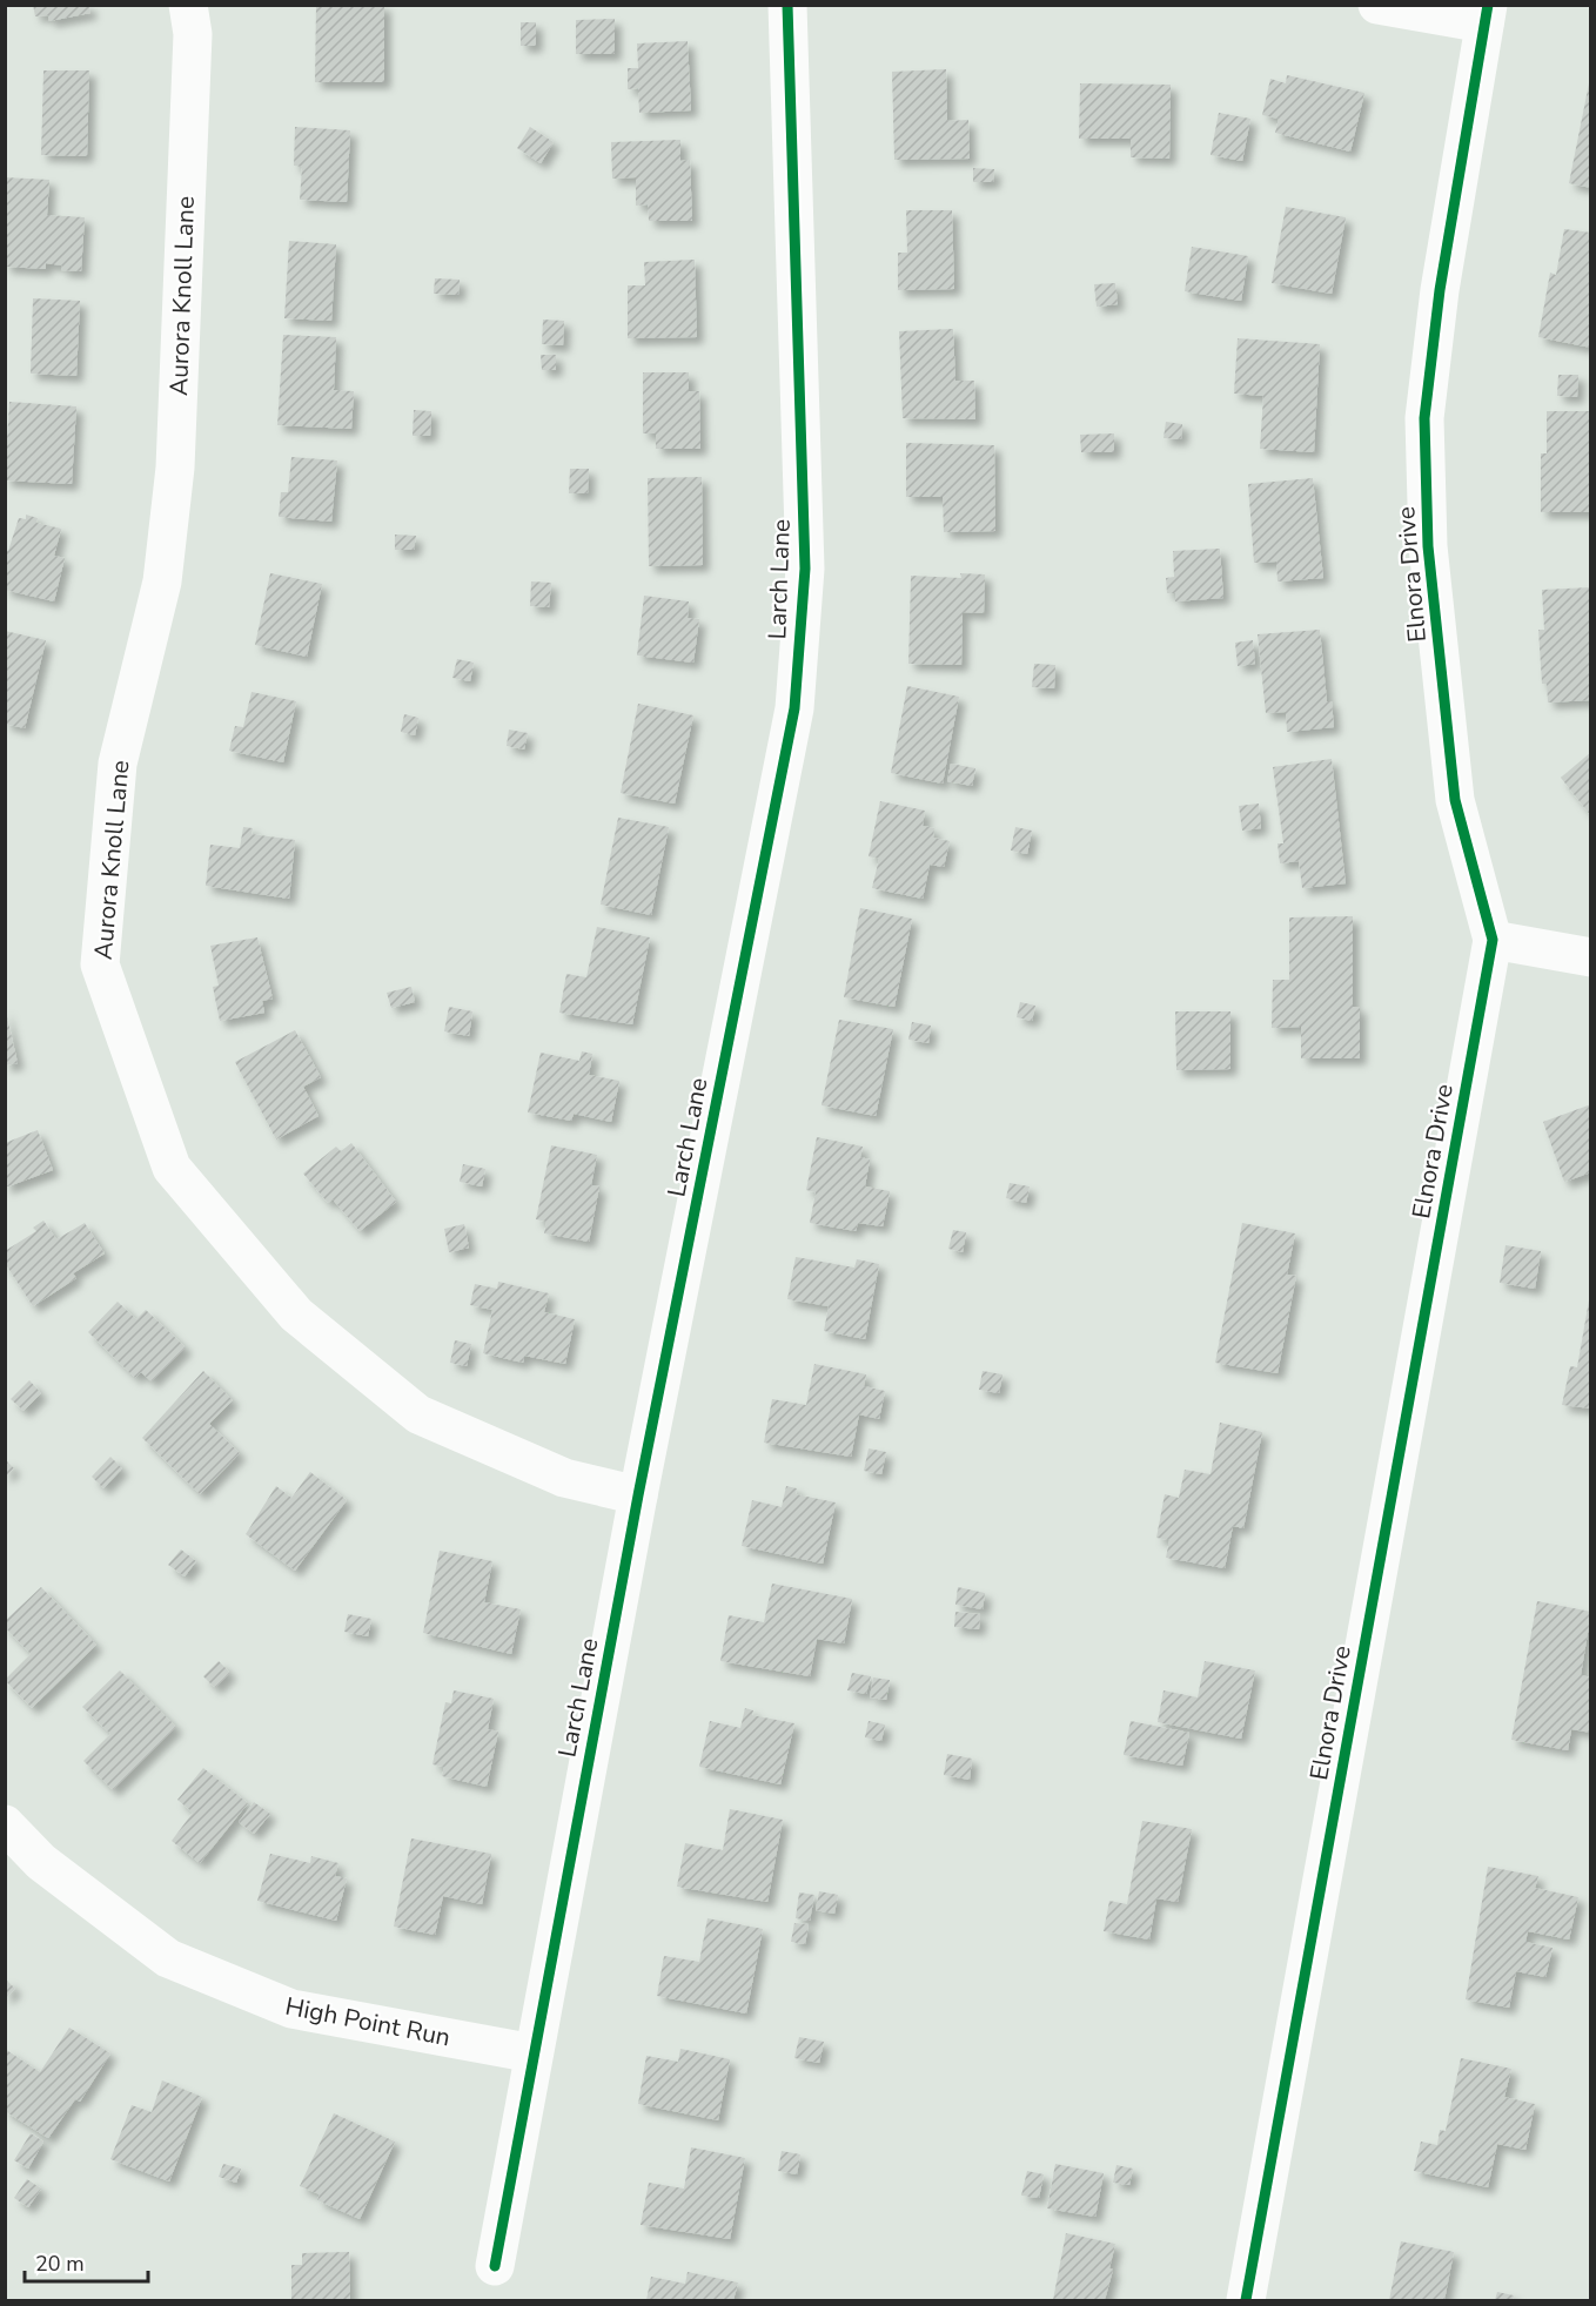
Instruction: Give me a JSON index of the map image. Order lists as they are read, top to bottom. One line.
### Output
{"streets":{"street":["Aurora Knoll Lane","Elnora Drive","Larch Lane","High Point Run"]},"crossings":[["Aurora Knoll Lane","Larch Lane"],["Larch Lane","High Point Run"]],"scale_bar":"20 m"}
